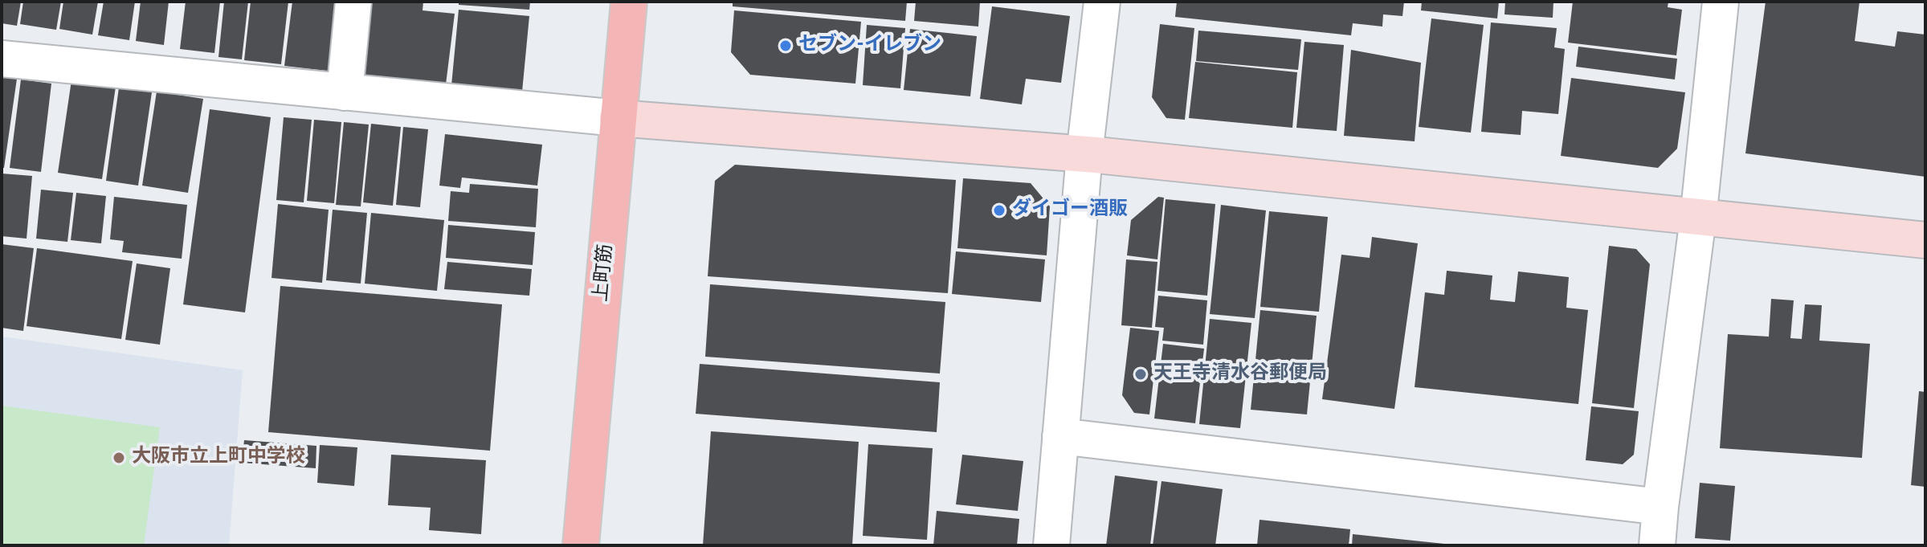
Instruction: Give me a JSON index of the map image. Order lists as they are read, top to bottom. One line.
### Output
{"streets":{"main road":["上町筋"]},"places":["セブン-イレブン","ダイゴー酒販","天王寺清水谷郵便局","大阪市立上町中学校"]}
